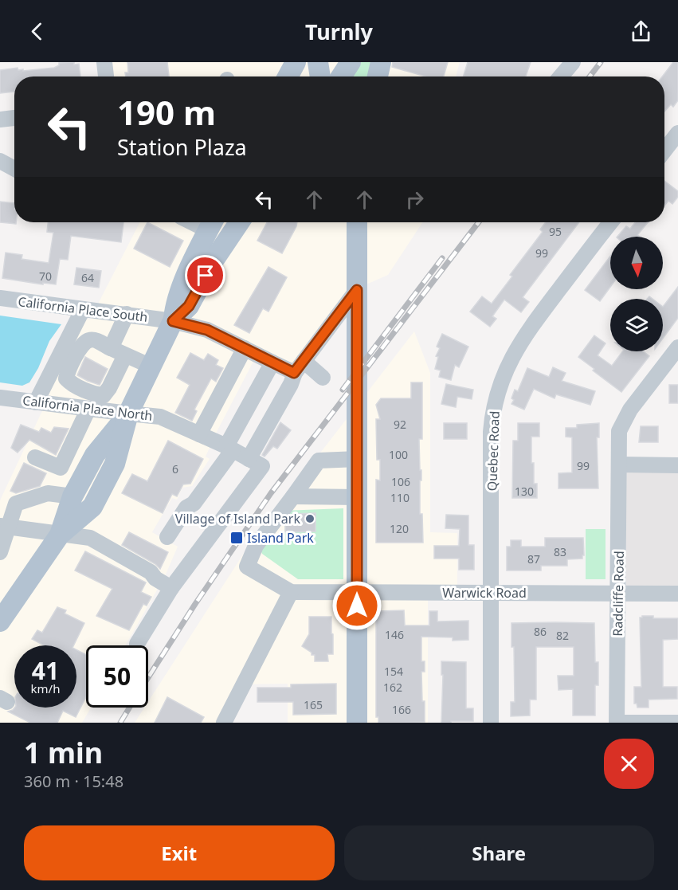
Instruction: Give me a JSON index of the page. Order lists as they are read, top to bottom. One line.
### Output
{"streets":{"street":["California Place South","California Place North","Quebec Road","Warwick Road","Radcliffe Road"]},"crossings":[["Quebec Road","Warwick Road"],["Warwick Road","Radcliffe Road"]],"places":{"other":["Village of Island Park"],"transit":["Island Park"]},"house_numbers":["95","99","70","64","92","100","99","6","106","130","110","120","83","87","86","146","82","154","162","165","166"],"north":"bottom","page":{"header":"Turnly","turn":["190 m","Station Plaza"],"speed":"41 km/h","limit":"50","heading":["1 min","360 m · 15:48"],"buttons":["Exit","Share"]}}
